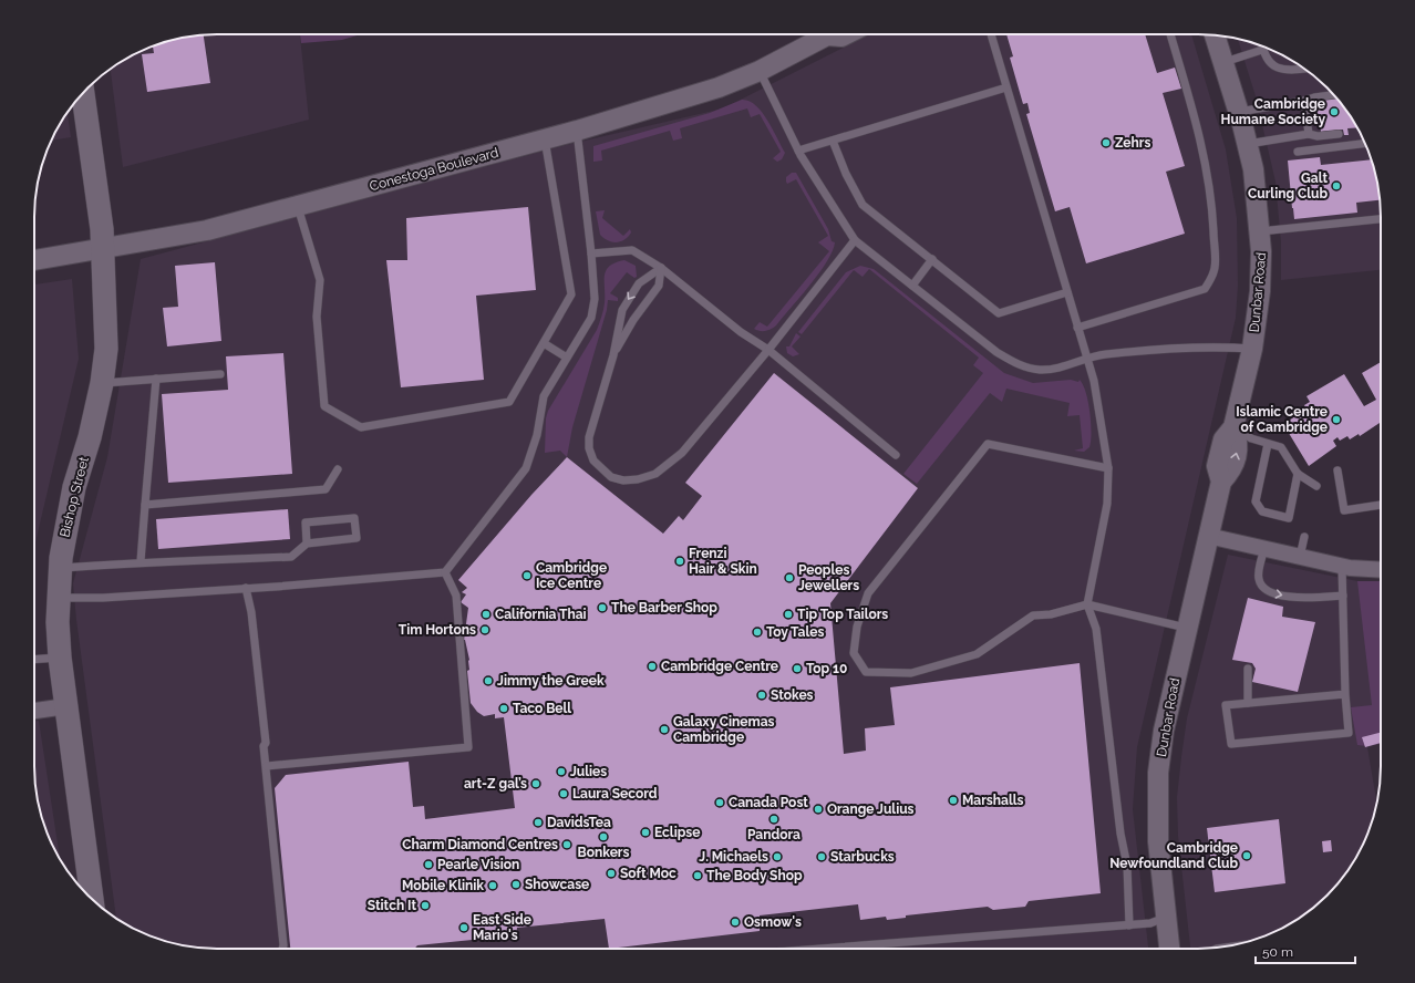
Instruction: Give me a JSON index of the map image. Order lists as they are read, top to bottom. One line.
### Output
{"streets":{"main road":["Bishop Street"],"street":["Conestoga Boulevard","Dunbar Road"]},"crossings":[["Conestoga Boulevard","Bishop Street"]],"places":["Cambridge Humane Society","Zehrs","Galt Curling Club","Islamic Centre of Cambridge","Frenzi Hair & Skin","Cambridge Ice Centre","Peoples Jewellers","The Barber Shop","California Thai","Tip Top Tailors","Tim Hortons","Toy Tales","Cambridge Centre","Top 10","Jimmy the Greek","Stokes","Taco Bell","Galaxy Cinemas Cambridge","Julies","art-Z gal’s","Laura Secord","Marshalls","Canada Post","Orange Julius","Pandora","DavidsTea","Eclipse","Bonkers","Charm Diamond Centres","Cambridge Newfoundland Club","J. Michaels","Starbucks","Pearle Vision","Soft Moc","The Body Shop","Showcase","Mobile Klinik","Stitch It","Osmow's","East Side Mario's"],"scale_bar":"50 m"}
